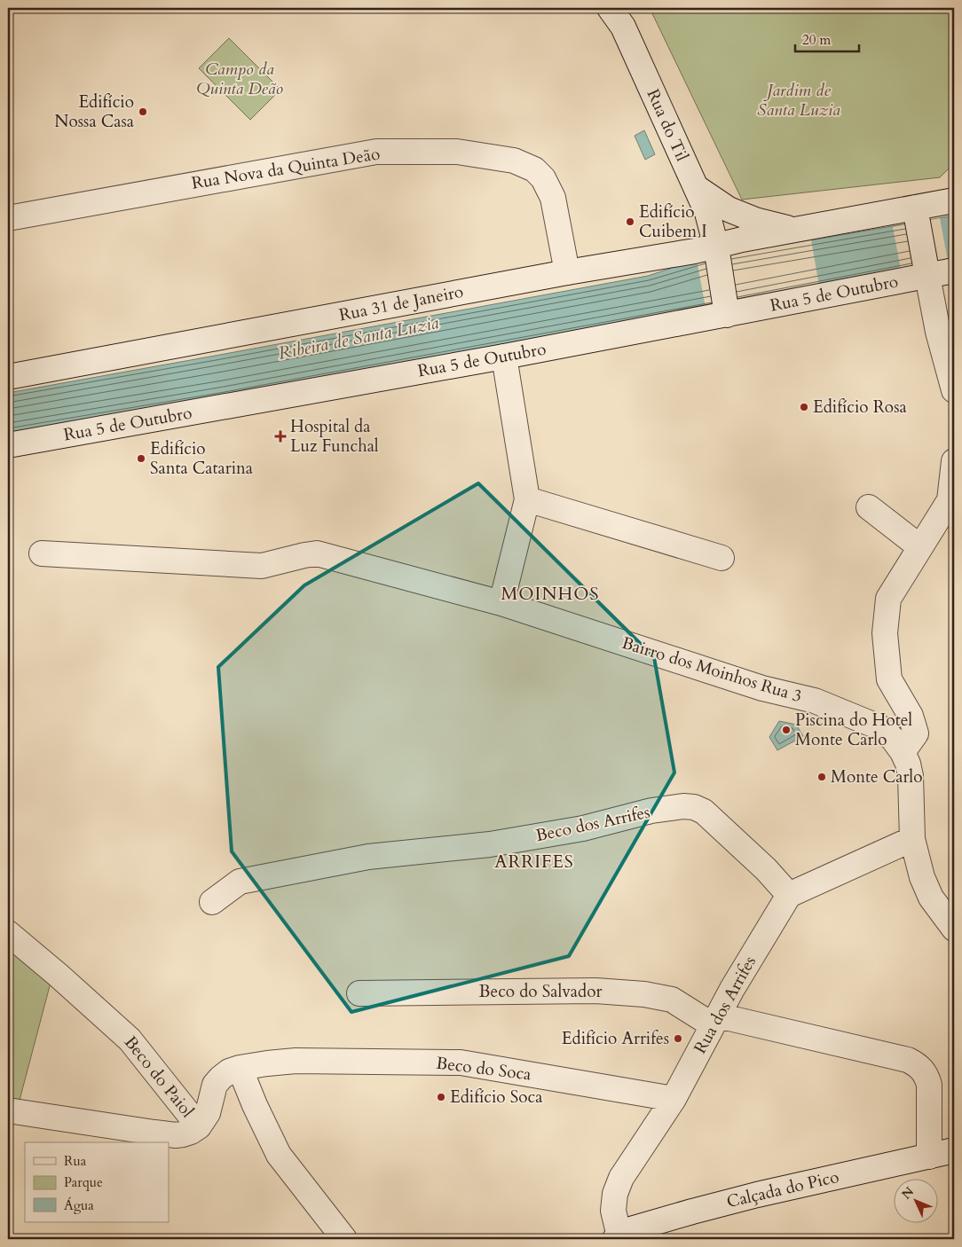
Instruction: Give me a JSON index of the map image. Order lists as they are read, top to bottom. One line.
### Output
{"streets":{"street":["Rua do Til","Rua Nova da Quinta Deão","Rua 5 de Outubro","Rua 31 de Janeiro","Bairro dos Moinhos Rua 3","Beco dos Arrifes","Beco do Salvador","Rua dos Arrifes","Beco do Soca","Beco do Paiol","Calçada do Pico"]},"crossings":[["Rua do Til","Rua 5 de Outubro"],["Rua do Til","Rua 31 de Janeiro"],["Rua Nova da Quinta Deão","Rua 31 de Janeiro"],["Beco dos Arrifes","Rua dos Arrifes"],["Beco do Salvador","Rua dos Arrifes"],["Beco do Salvador","Calçada do Pico"],["Rua dos Arrifes","Beco do Soca"],["Rua dos Arrifes","Calçada do Pico"],["Beco do Soca","Beco do Paiol"]],"districts":["MOINHOS","ARRIFES"],"water":["Ribeira de Santa Luzia"],"parks":["Campo da Quinta Deão","Jardim de Santa Luzia"],"places":{"other":["Edifício Nossa Casa","Edifício Cuibem I","Edifício Rosa","Edifício Santa Catarina","Piscina do Hotel Monte Carlo","Monte Carlo","Edifício Arrifes","Edifício Soca"],"health":["Hospital da Luz Funchal"]},"legend":["Rua","Parque","Água"],"scale_bar":"20 m","north":"top left"}
